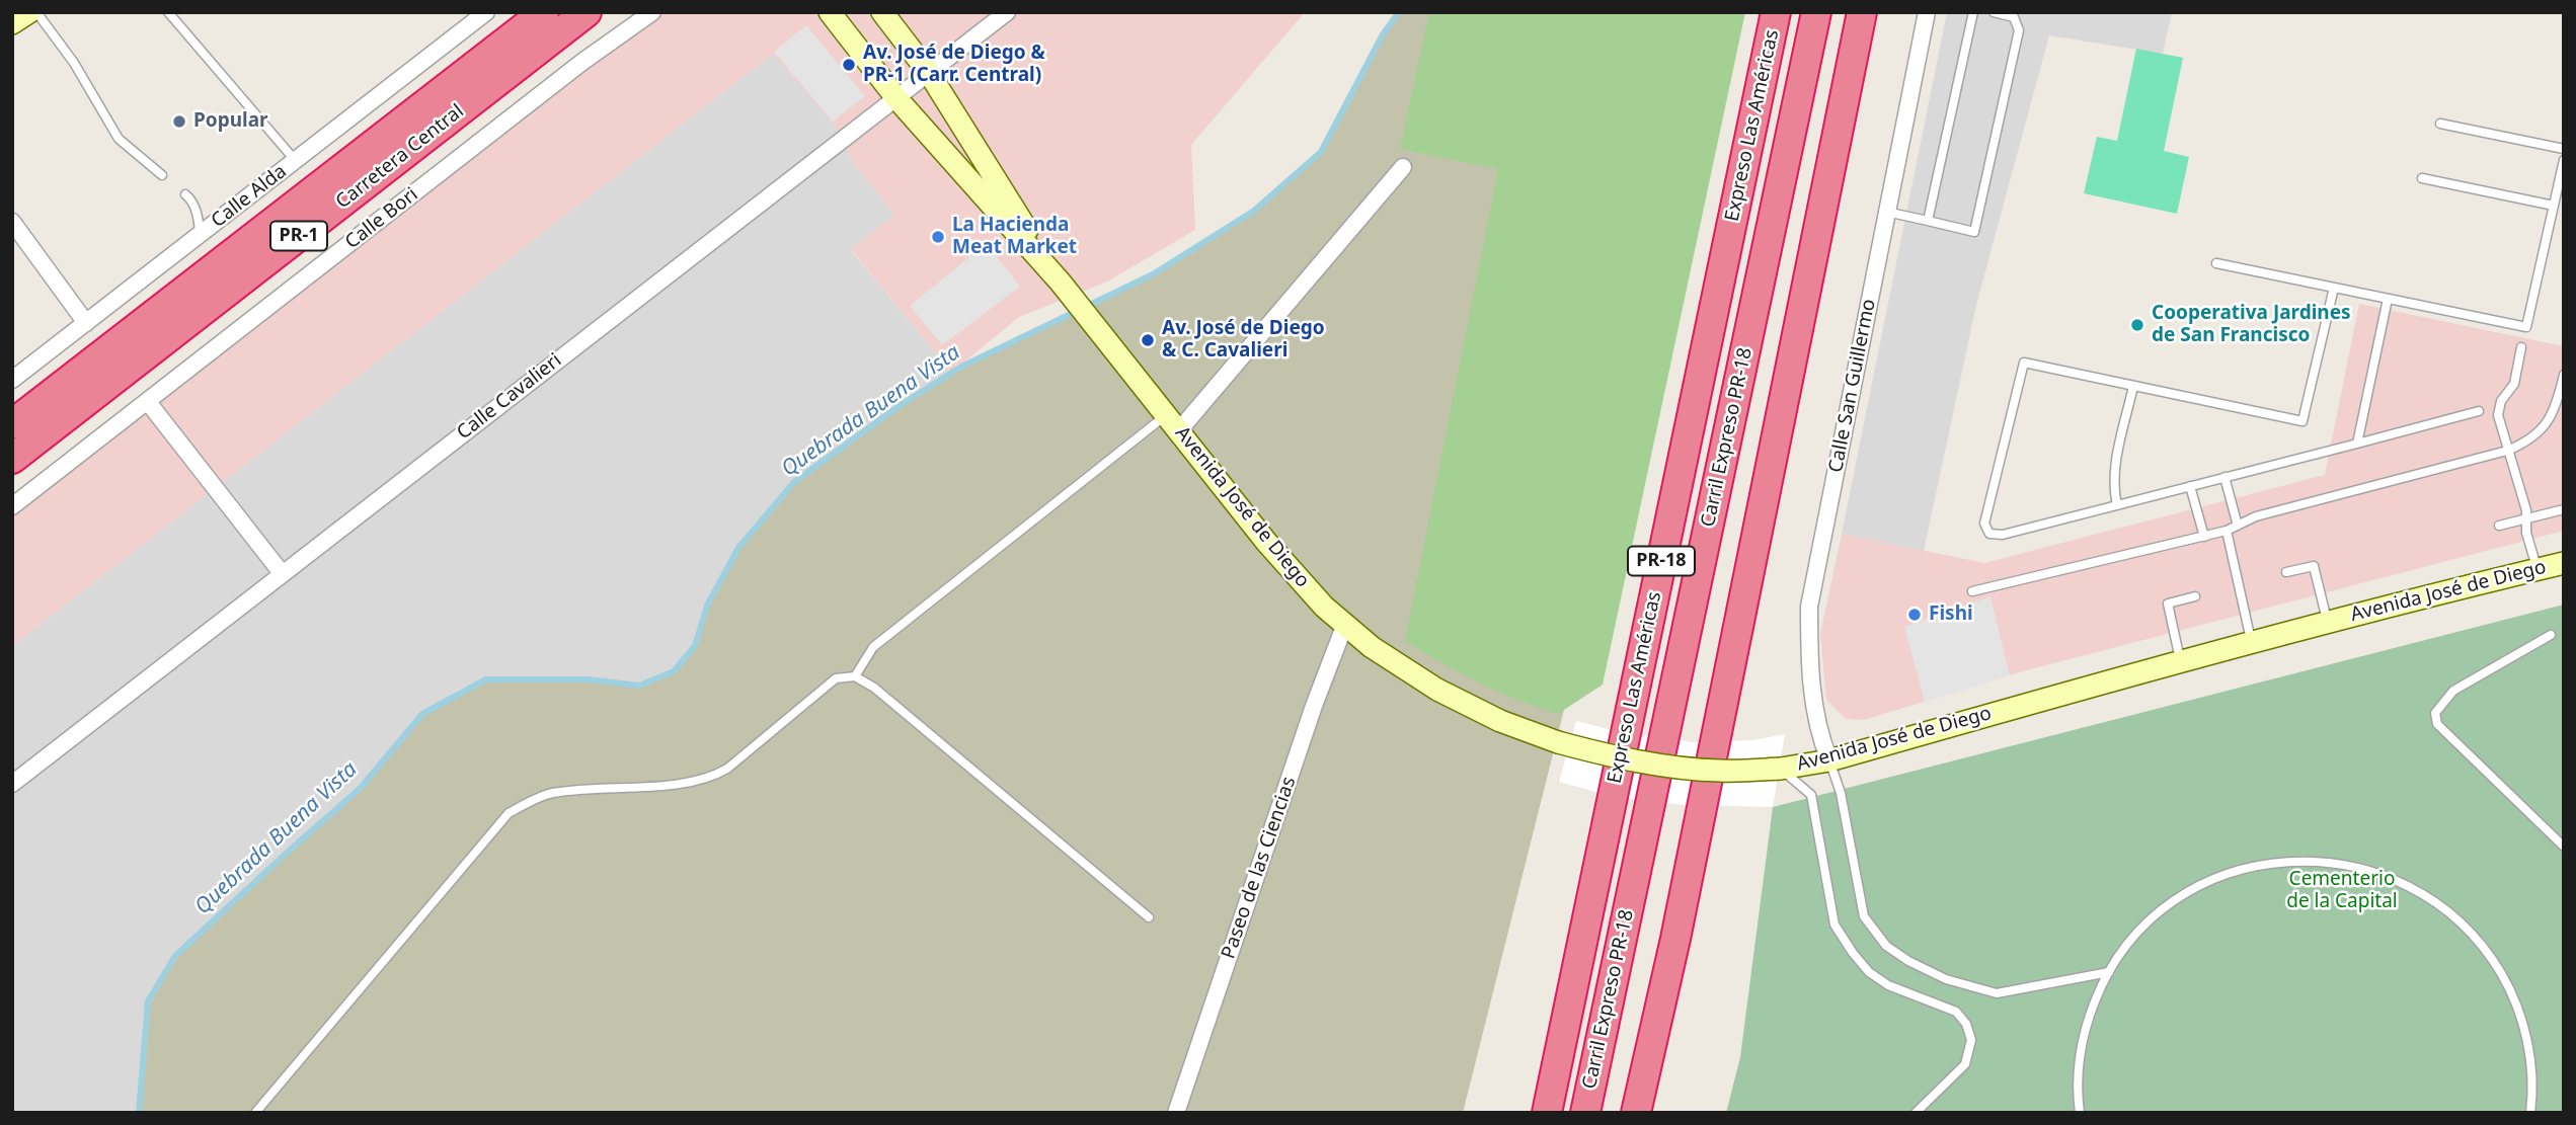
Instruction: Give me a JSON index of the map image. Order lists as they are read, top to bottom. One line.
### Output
{"streets":{"highway":["Expreso Las Américas","Carretera Central","PR-1","Carril Expreso PR-18","PR-18"],"street":["Calle Alda","Calle Bori","Calle San Guillermo","Calle Cavalieri","Avenida José de Diego","Paseo de las Ciencias"]},"crossings":[["Calle San Guillermo","Avenida José de Diego"],["Calle Cavalieri","Avenida José de Diego"],["Avenida José de Diego","Paseo de las Ciencias"]],"water":["Quebrada Buena Vista"],"parks":["Cementerio de la Capital"],"places":["Av. José de Diego & PR-1 (Carr. Central)","Popular","La Hacienda Meat Market","Cooperativa Jardines de San Francisco","Av. José de Diego & C. Cavalieri","Fishi"]}
